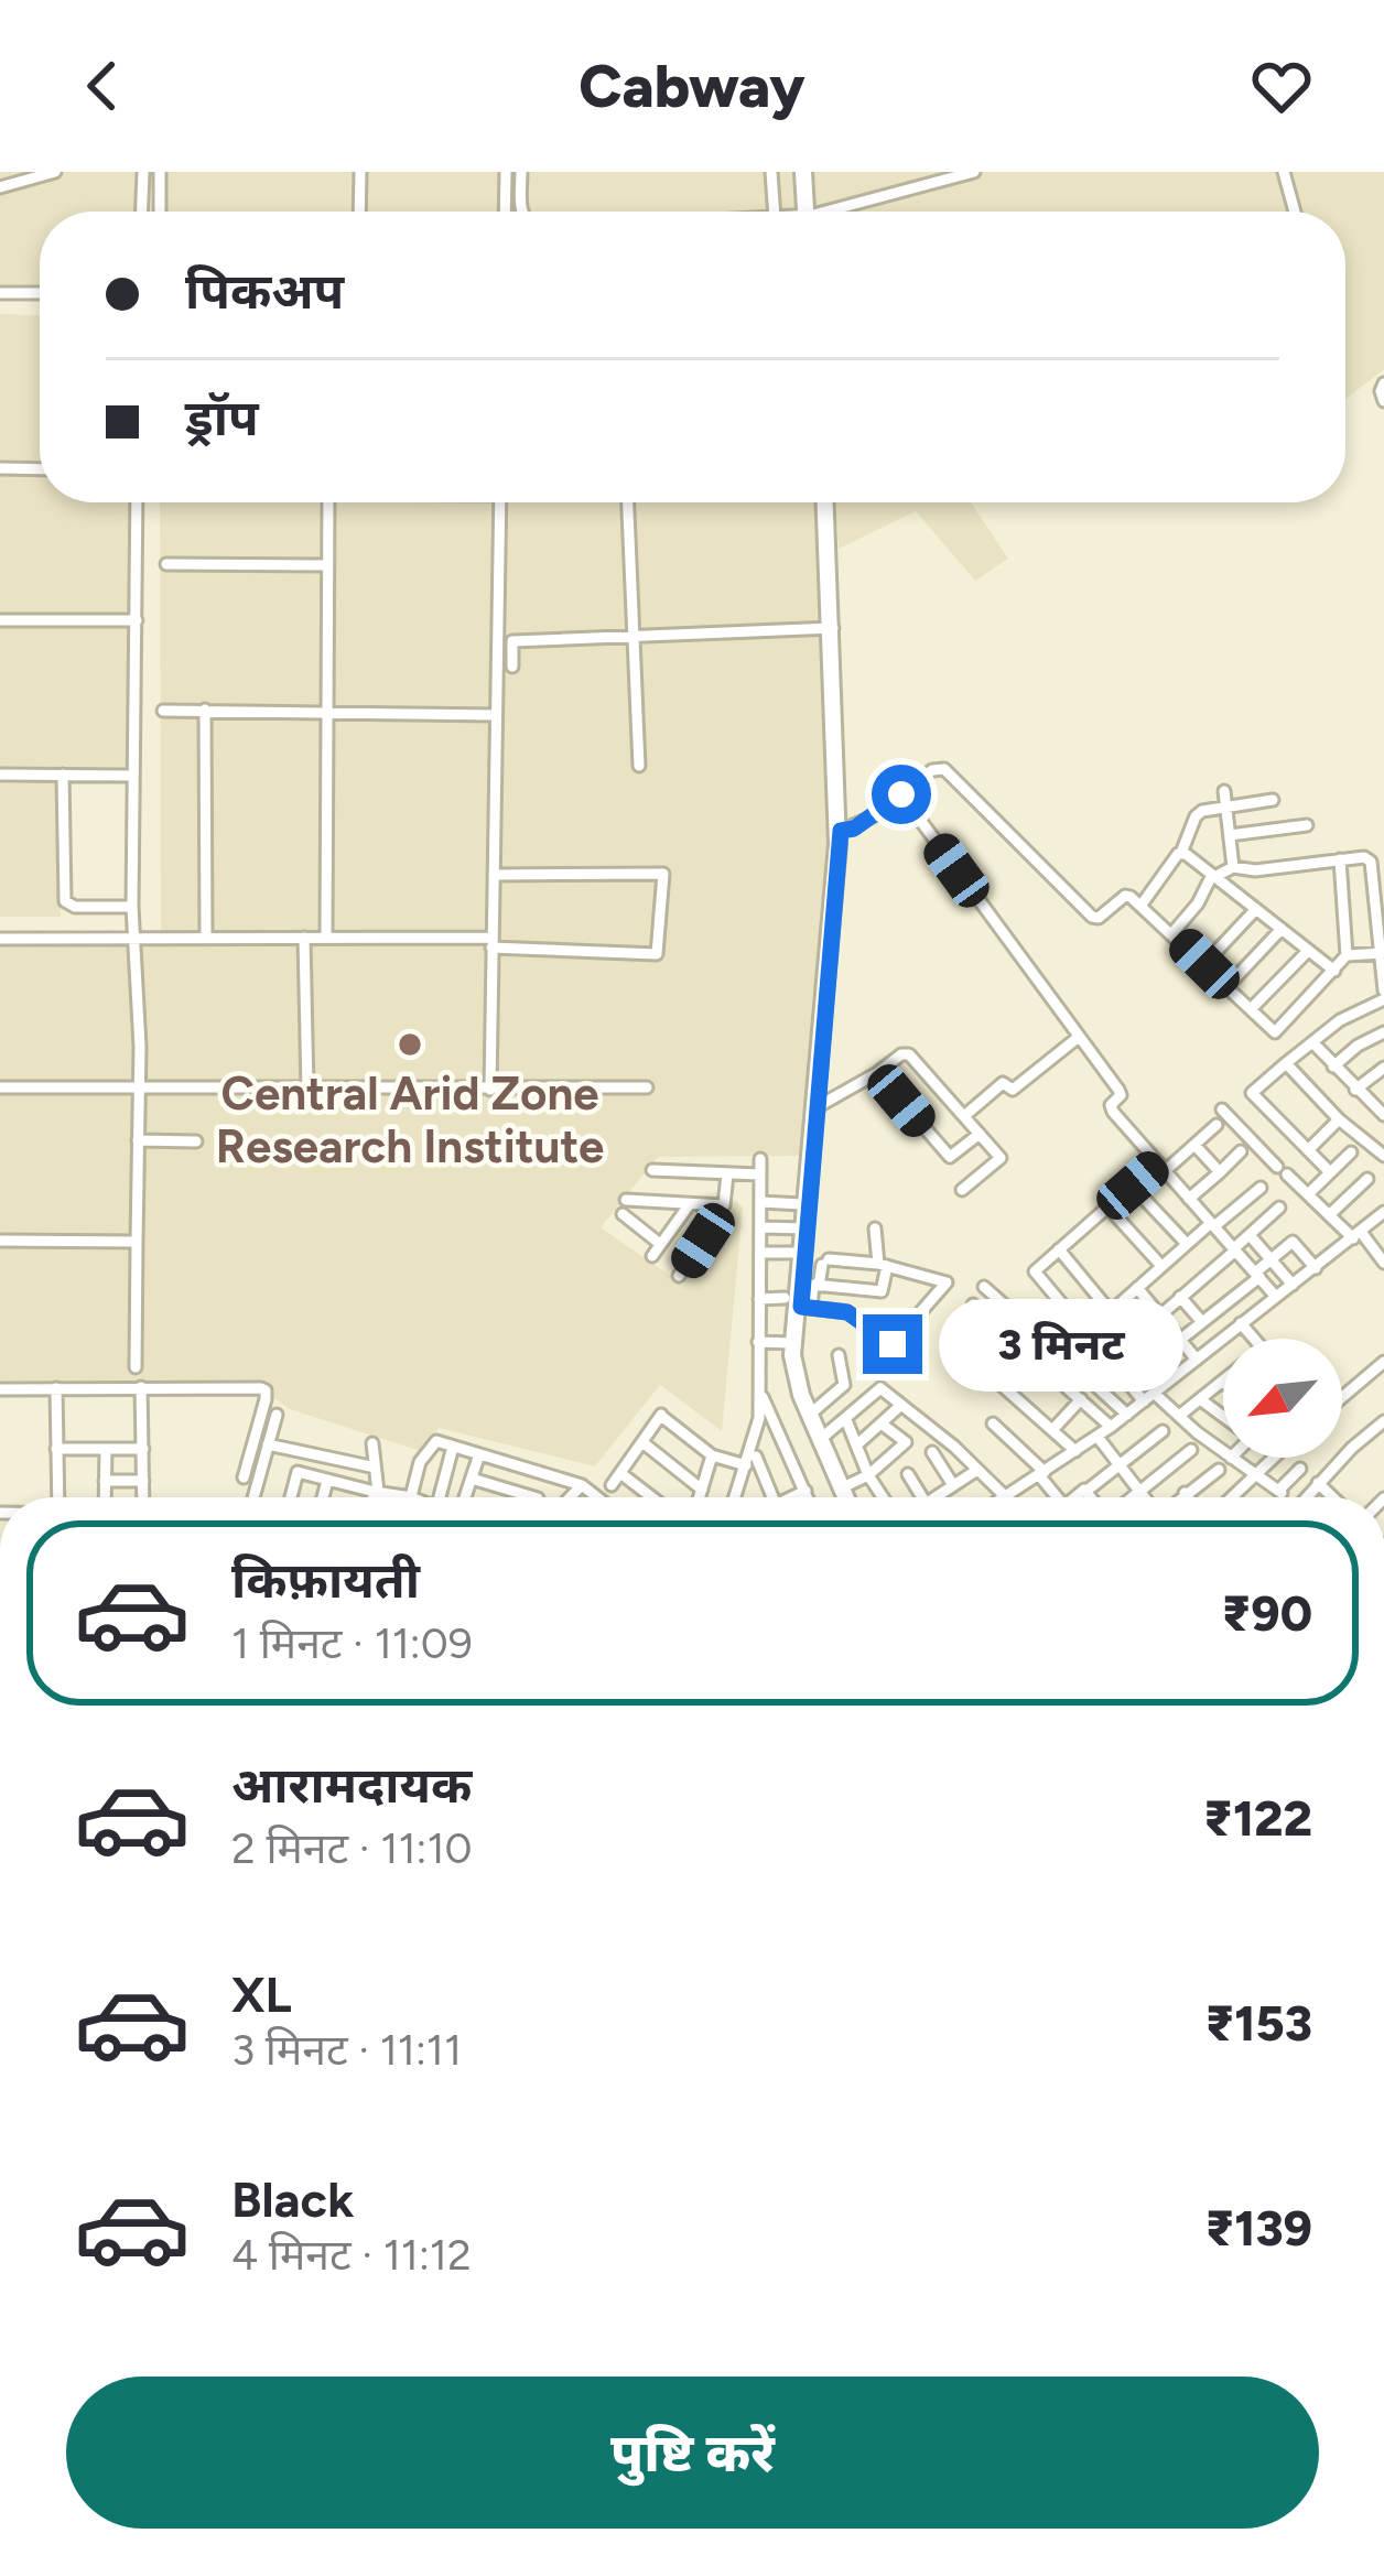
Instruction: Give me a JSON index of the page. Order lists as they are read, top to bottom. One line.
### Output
{"places":["Central Arid Zone Research Institute"],"north":"bottom left","page":{"header":"Cabway","banner":["पिकअप","ड्रॉप"],"bubble":"3 मिनट","list":[{"name":"किफ़ायती","note":"1 मिनट · 11:09","value":"₹90"},{"name":"आरामदायक","note":"2 मिनट · 11:10","value":"₹122"},{"name":"XL","note":"3 मिनट · 11:11","value":"₹153"},{"name":"Black","note":"4 मिनट · 11:12","value":"₹139"}],"buttons":"पुष्टि करें"}}
